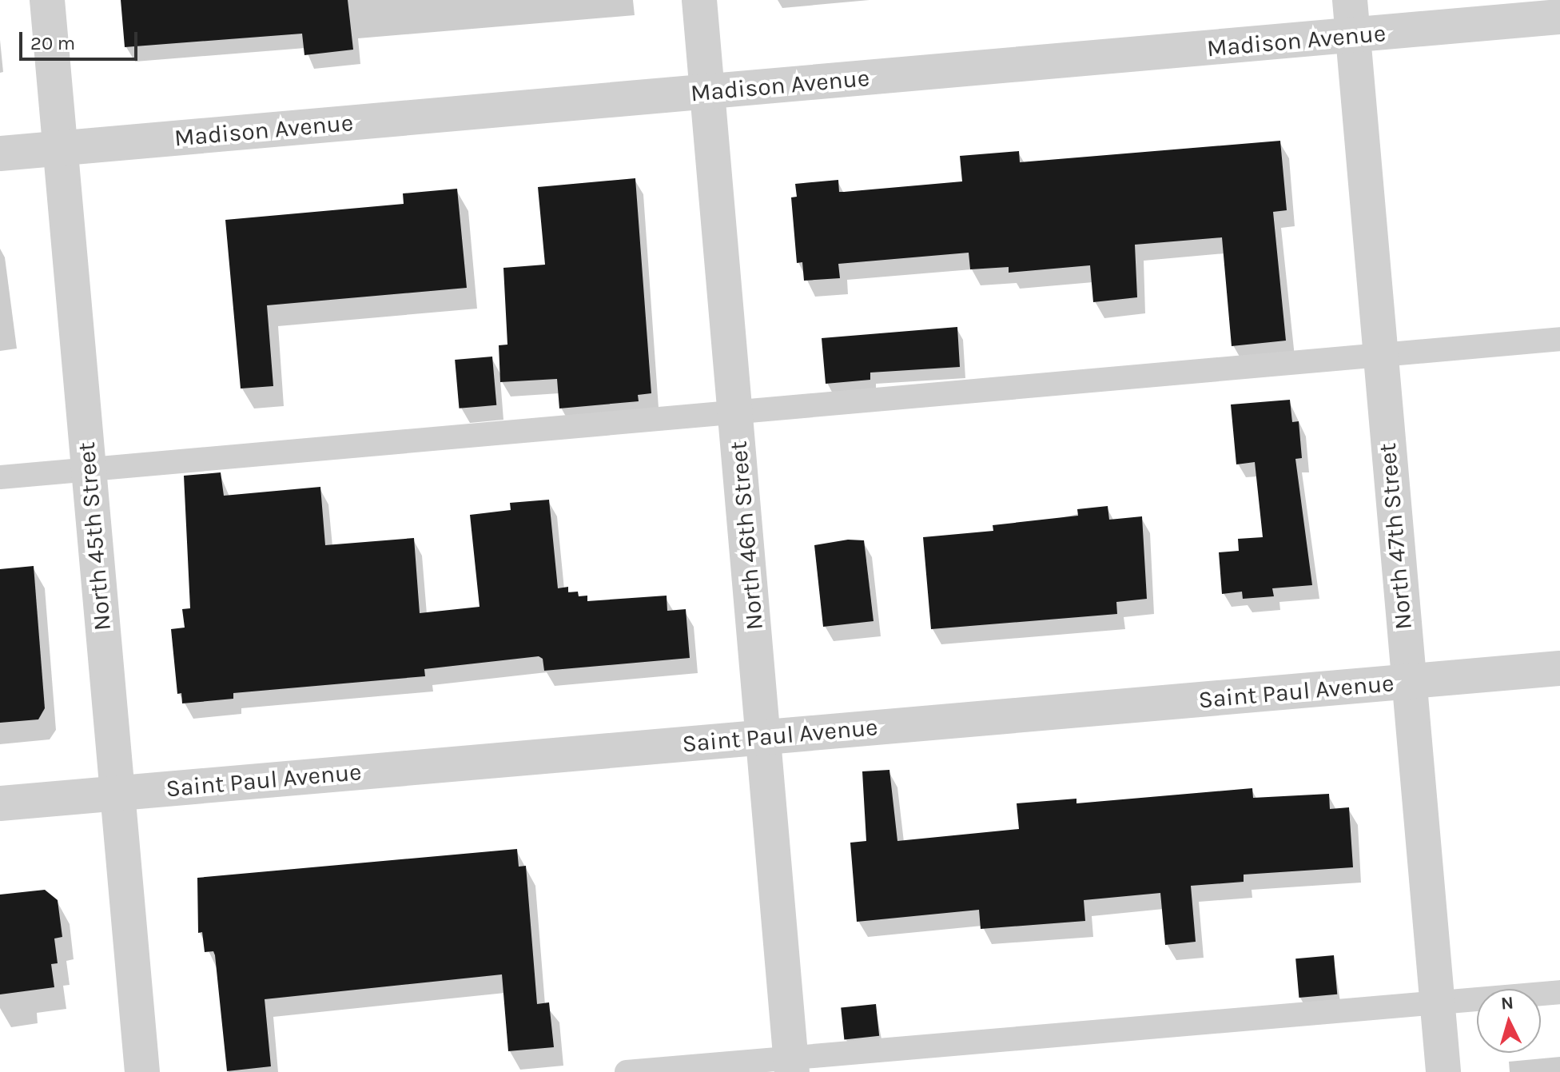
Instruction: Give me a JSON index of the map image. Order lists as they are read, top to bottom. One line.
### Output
{"streets":{"street":["Madison Avenue","North 46th Street","North 45th Street","North 47th Street","Saint Paul Avenue"]},"crossings":[["Madison Avenue","North 46th Street"],["Madison Avenue","North 45th Street"],["Madison Avenue","North 47th Street"],["North 46th Street","Saint Paul Avenue"],["North 45th Street","Saint Paul Avenue"],["North 47th Street","Saint Paul Avenue"]],"scale_bar":"20 m","north":"top"}
